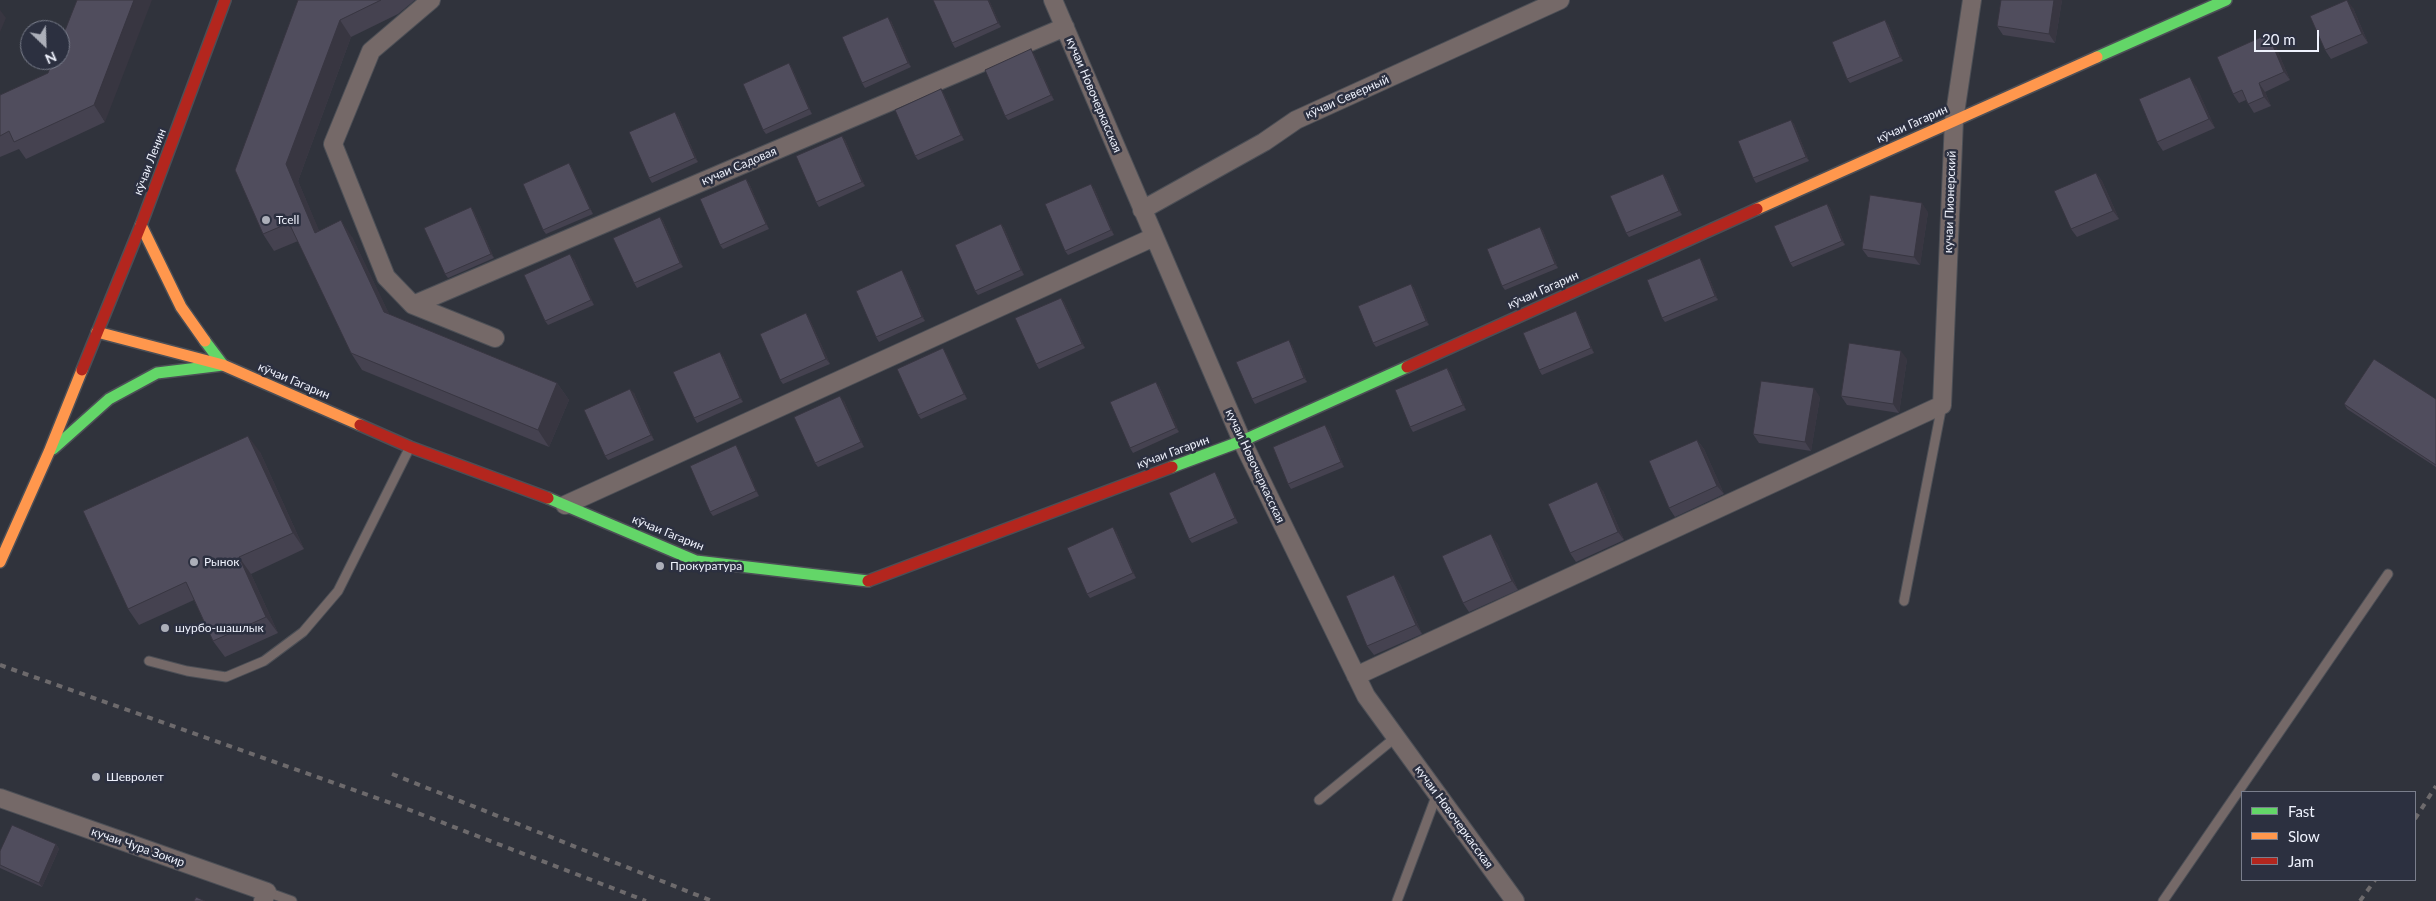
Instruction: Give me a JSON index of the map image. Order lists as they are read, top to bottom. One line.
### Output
{"streets":{"main road":["кӯчаи Гагарин","кӯчаи Ленин"],"street":["кучаи Новочеркасская","кӯчаи Северный","кучаи Садовая","кучаи Пионерский","кучаи Чура Зокир"]},"crossings":[["кучаи Новочеркасская","кӯчаи Северный"],["кучаи Новочеркасская","кӯчаи Гагарин"],["кучаи Новочеркасская","кучаи Садовая"],["кӯчаи Гагарин","кӯчаи Ленин"],["кӯчаи Гагарин","кучаи Пионерский"]],"places":["Tcell","Рынок","Прокуратура","шурбо-шашлык","Шевролет"],"legend":["Fast","Slow","Jam"],"scale_bar":"20 m","north":"bottom right"}
